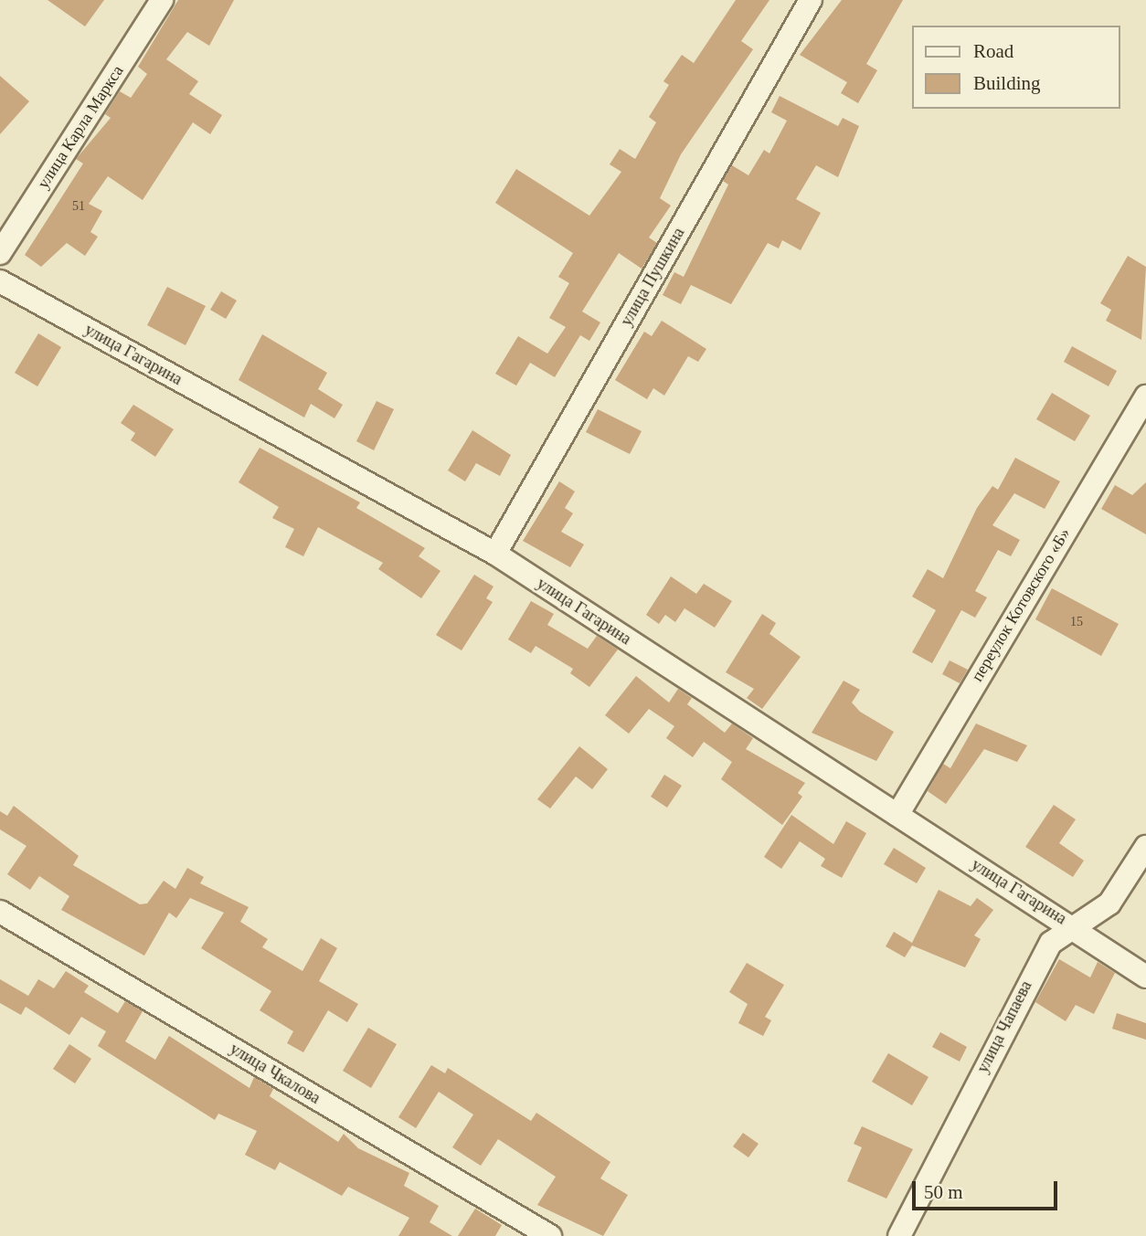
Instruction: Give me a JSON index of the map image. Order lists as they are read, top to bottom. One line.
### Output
{"streets":{"street":["улица Карла Маркса","улица Пушкина","улица Гагарина","переулок Котовского «Б»","улица Чапаева","улица Чкалова"]},"crossings":[["улица Пушкина","улица Гагарина"],["улица Гагарина","переулок Котовского «Б»"],["улица Гагарина","улица Чапаева"]],"house_numbers":["51","15"],"legend":["Road","Building"],"scale_bar":"50 m"}
